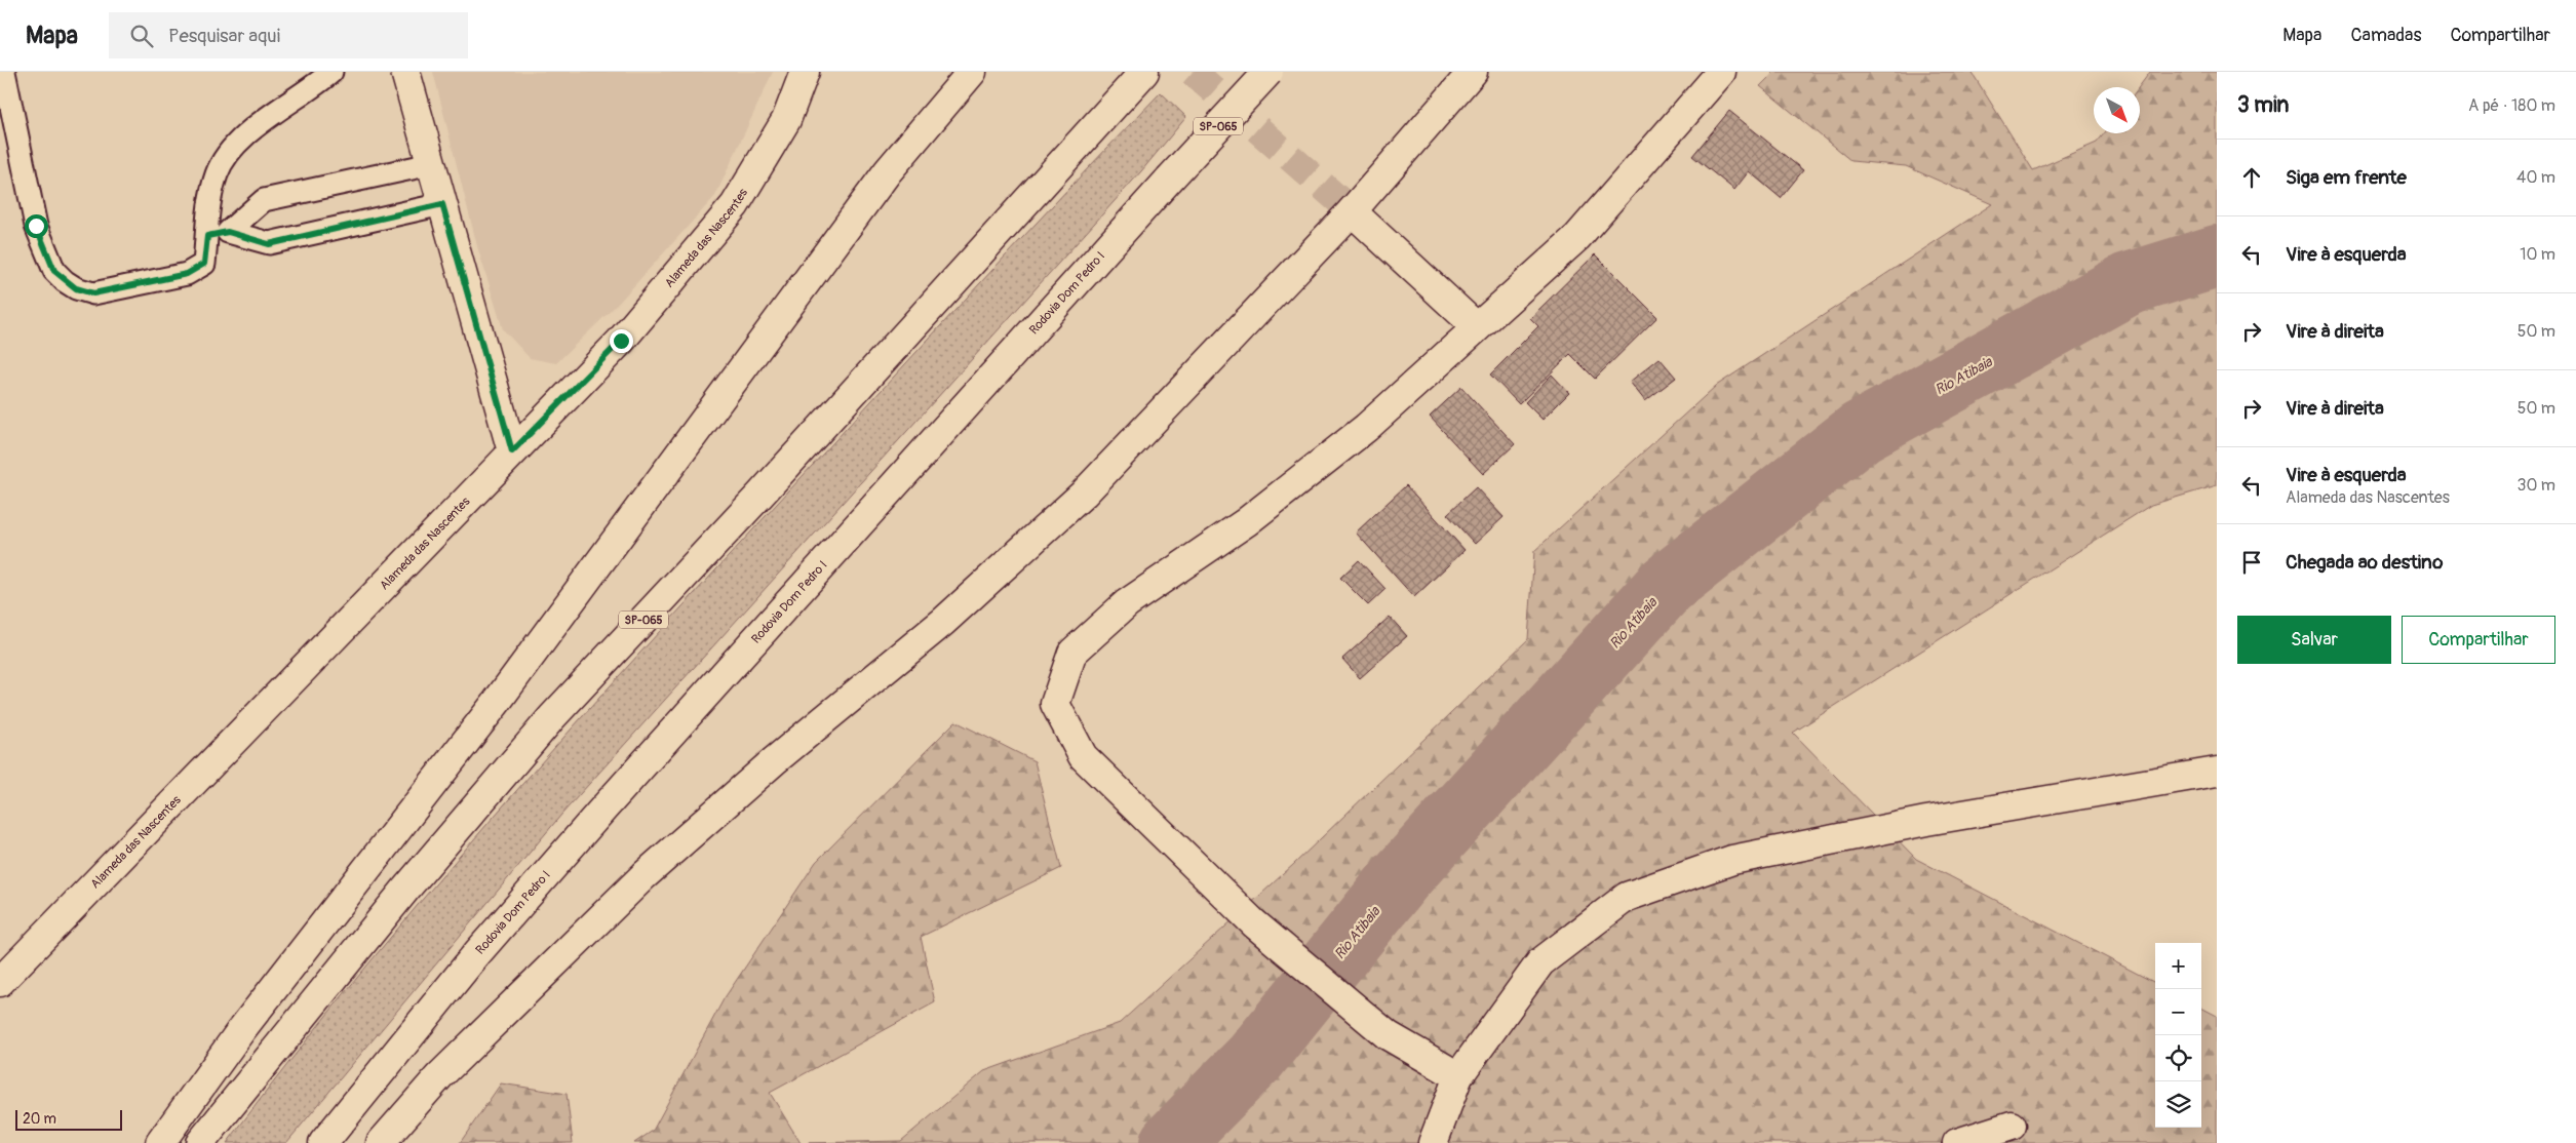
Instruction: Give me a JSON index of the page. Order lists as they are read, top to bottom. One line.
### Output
{"streets":{"main road":["SP-065","Alameda das Nascentes","Rodovia Dom Pedro I"]},"water":["Rio Atibaia"],"scale_bar":"20 m","north":"bottom right","page":{"header":"Mapa","search":"Pesquisar aqui","nav":["Mapa","Camadas","Compartilhar"],"heading":["3 min","A pé · 180 m"],"list":[["Siga em frente","40 m"],["Vire à esquerda","10 m"],["Vire à direita","50 m"],["Vire à direita","50 m"],["Vire à esquerda","Alameda das Nascentes","30 m"],"Chegada ao destino"],"buttons":["Salvar","Compartilhar"],"map_buttons":["+","−"],"scale":"20 m"}}
